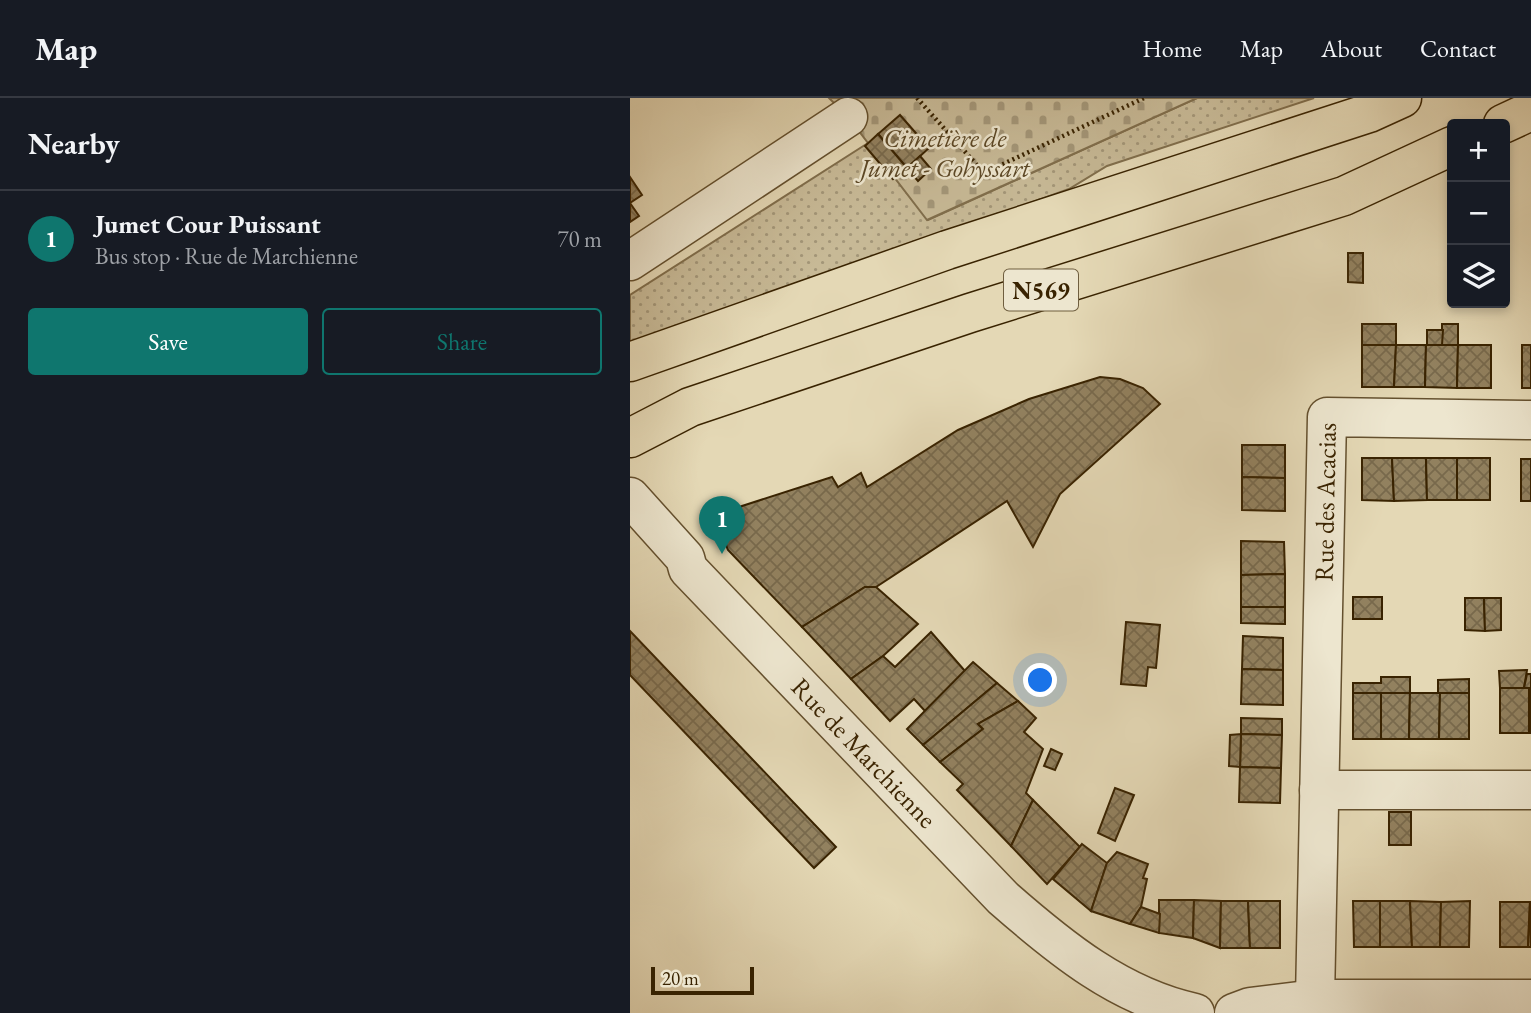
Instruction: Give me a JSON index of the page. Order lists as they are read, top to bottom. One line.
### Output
{"streets":{"highway":["N569"],"street":["Rue des Acacias","Rue de Marchienne"]},"parks":["Cimetière de Jumet - Gohyssart"],"scale_bar":"20 m","page":{"header":"Map","nav":["Home","Map","About","Contact"],"heading":"Nearby","map_buttons":["+","−"],"list":[{"mark":"1","name":"Jumet Cour Puissant","note":"Bus stop · Rue de Marchienne","value":"70 m"}],"buttons":["Save","Share"],"pins":"1","scale":"20 m"}}
